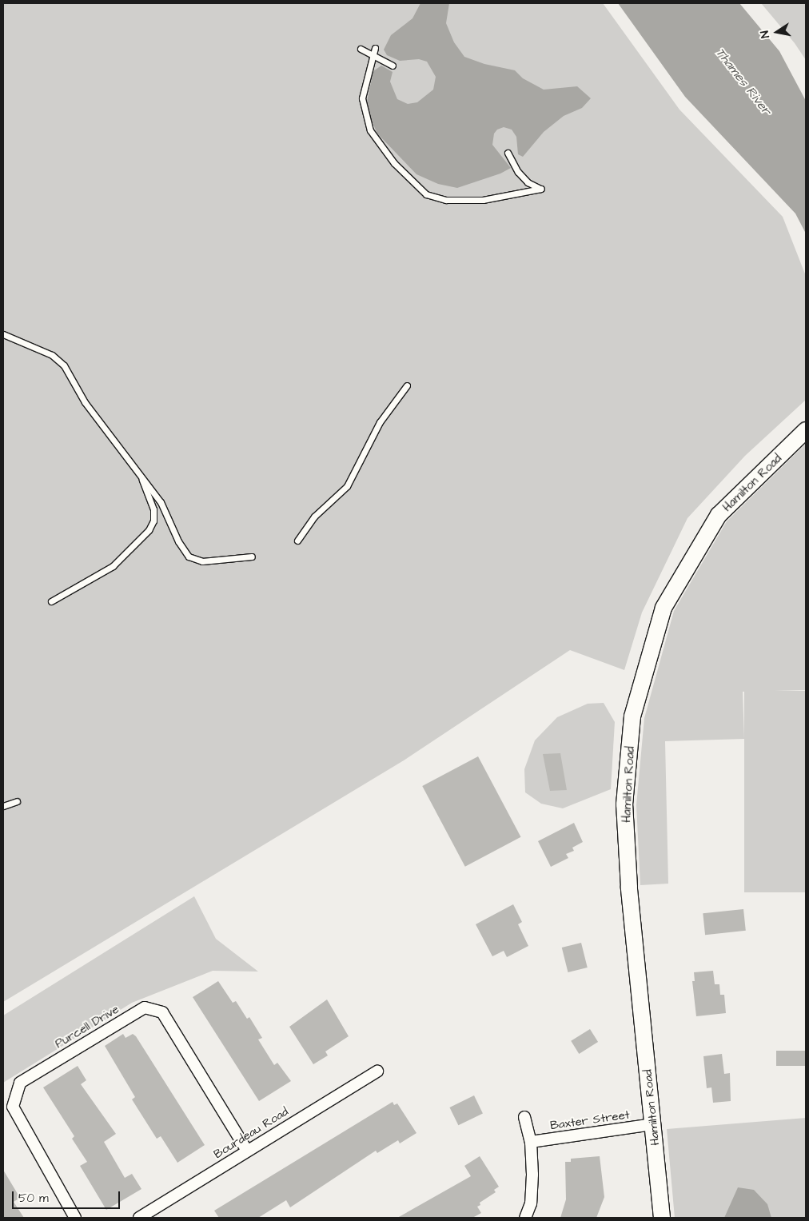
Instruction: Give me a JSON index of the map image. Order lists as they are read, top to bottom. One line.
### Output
{"streets":{"main road":["Hamilton Road"],"street":["Purcell Drive","Baxter Street","Bourdeau Road"]},"crossings":[["Hamilton Road","Baxter Street"],["Purcell Drive","Bourdeau Road"]],"water":["Thames River"],"scale_bar":"50 m","north":"left"}
